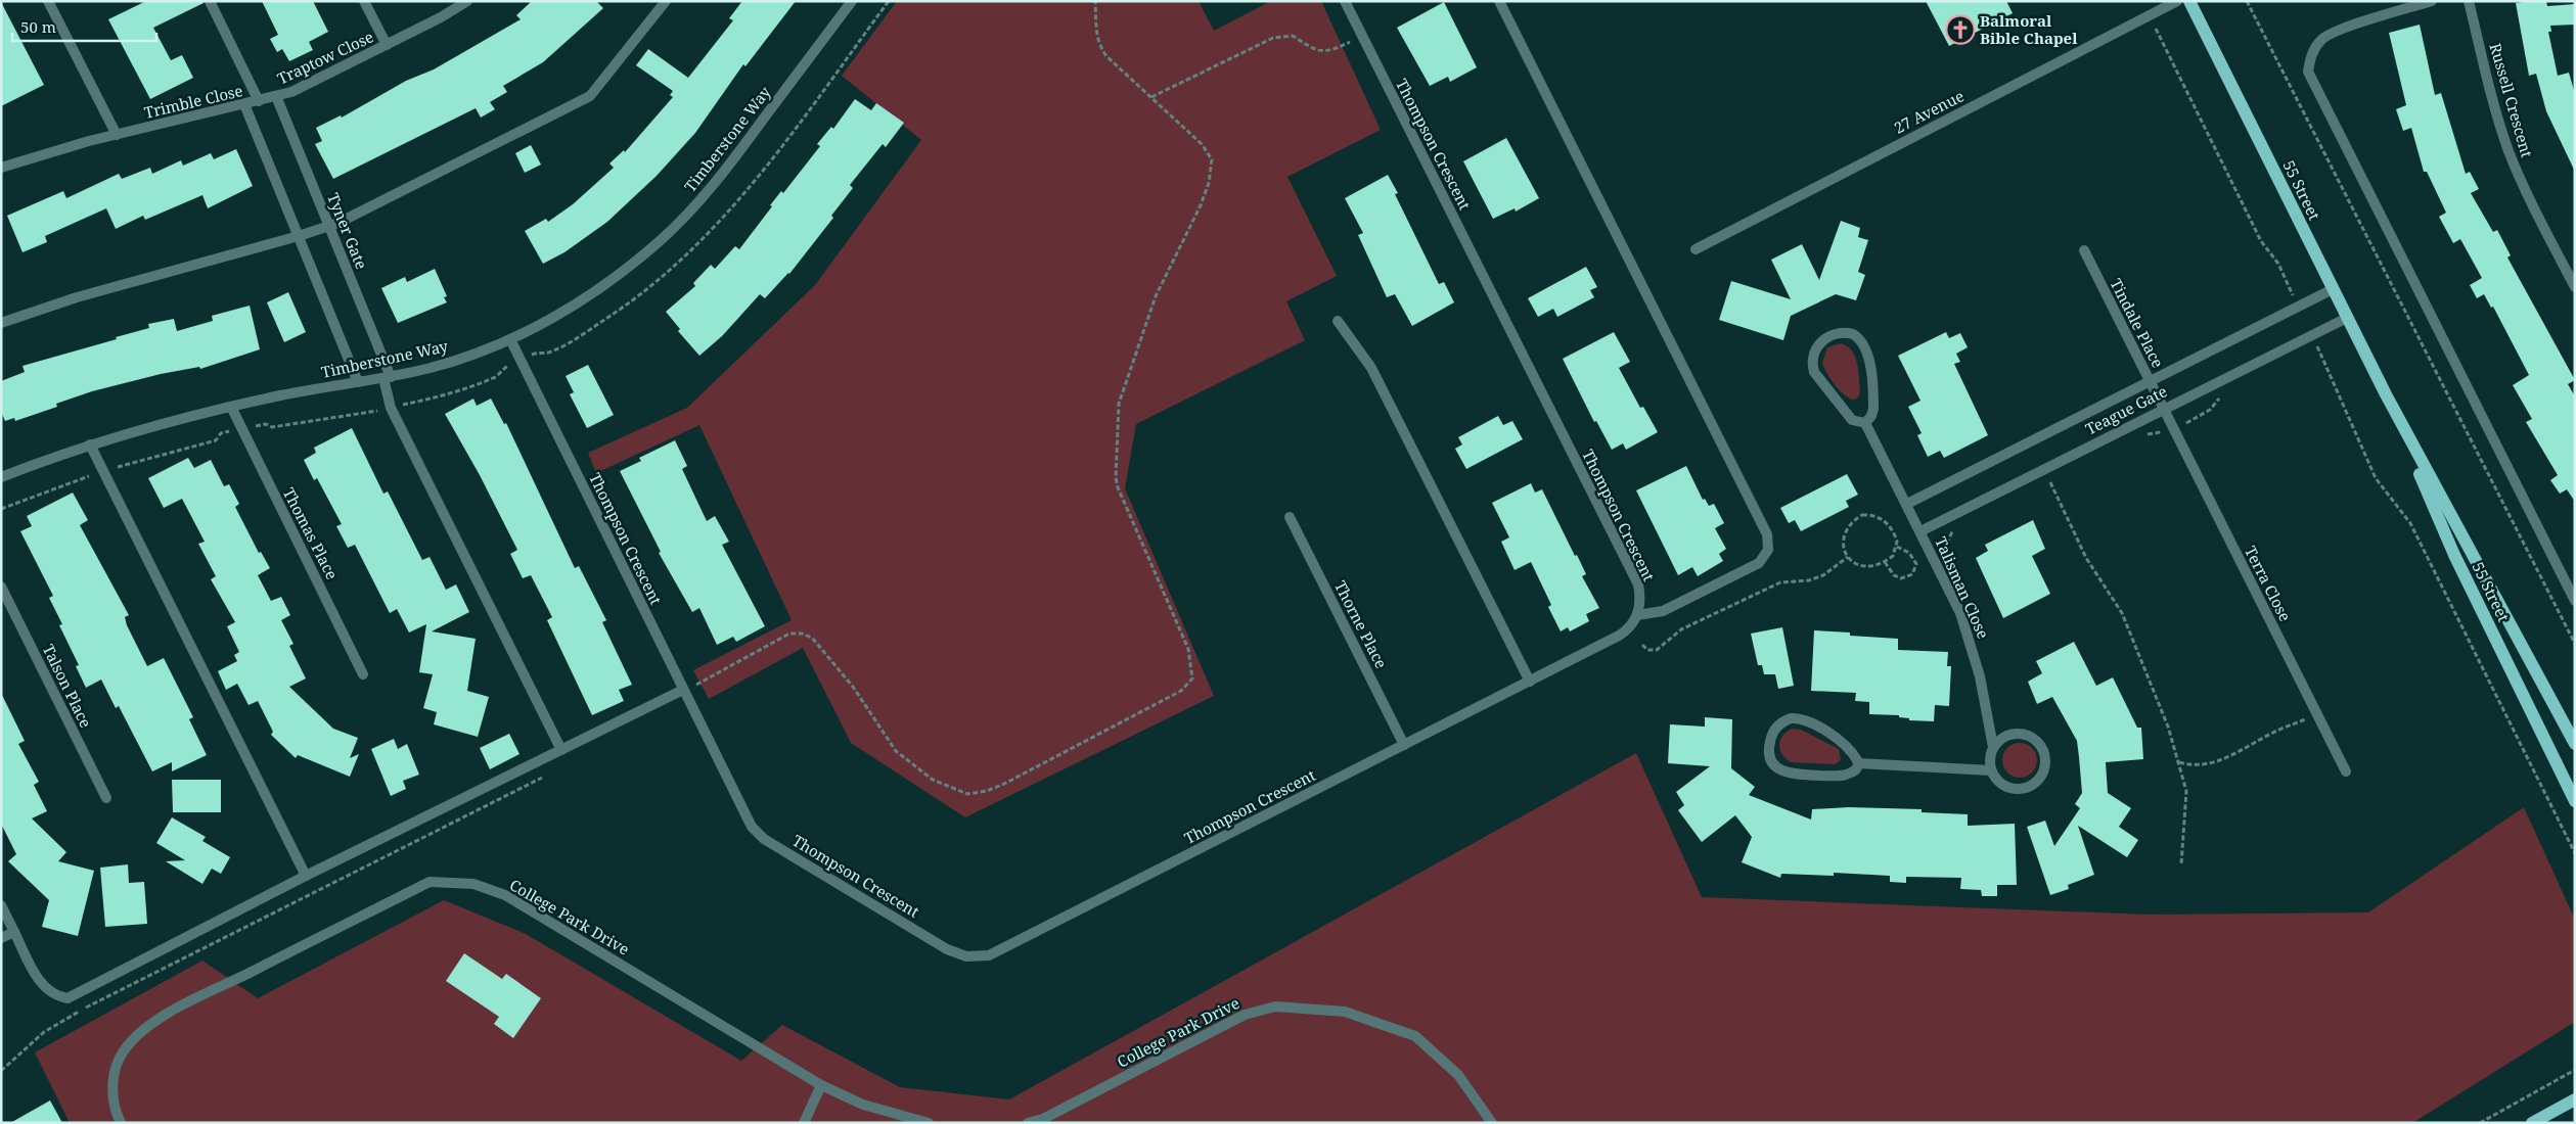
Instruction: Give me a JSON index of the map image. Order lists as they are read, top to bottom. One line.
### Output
{"streets":{"main road":["55 Street"],"street":["Traptow Close","Russell Crescent","Trimble Close","27 Avenue","Timberstone Way","Thompson Crescent","Tyner Gate","Tindale Place","Teague Gate","Thomas Place","Terra Close","Talisman Close","Thorne Place","Talson Place","College Park Drive"]},"crossings":[["Traptow Close","Trimble Close"],["Traptow Close","Tyner Gate"],["Trimble Close","Tyner Gate"],["Timberstone Way","Thompson Crescent"],["Timberstone Way","Tyner Gate"],["Timberstone Way","Thomas Place"],["Thompson Crescent","Thorne Place"],["55 Street","Teague Gate"],["Tindale Place","Teague Gate"],["Tindale Place","Terra Close"],["Teague Gate","Terra Close"],["Teague Gate","Talisman Close"]],"places":{"church":["Balmoral Bible Chapel"]},"scale_bar":"50 m"}
